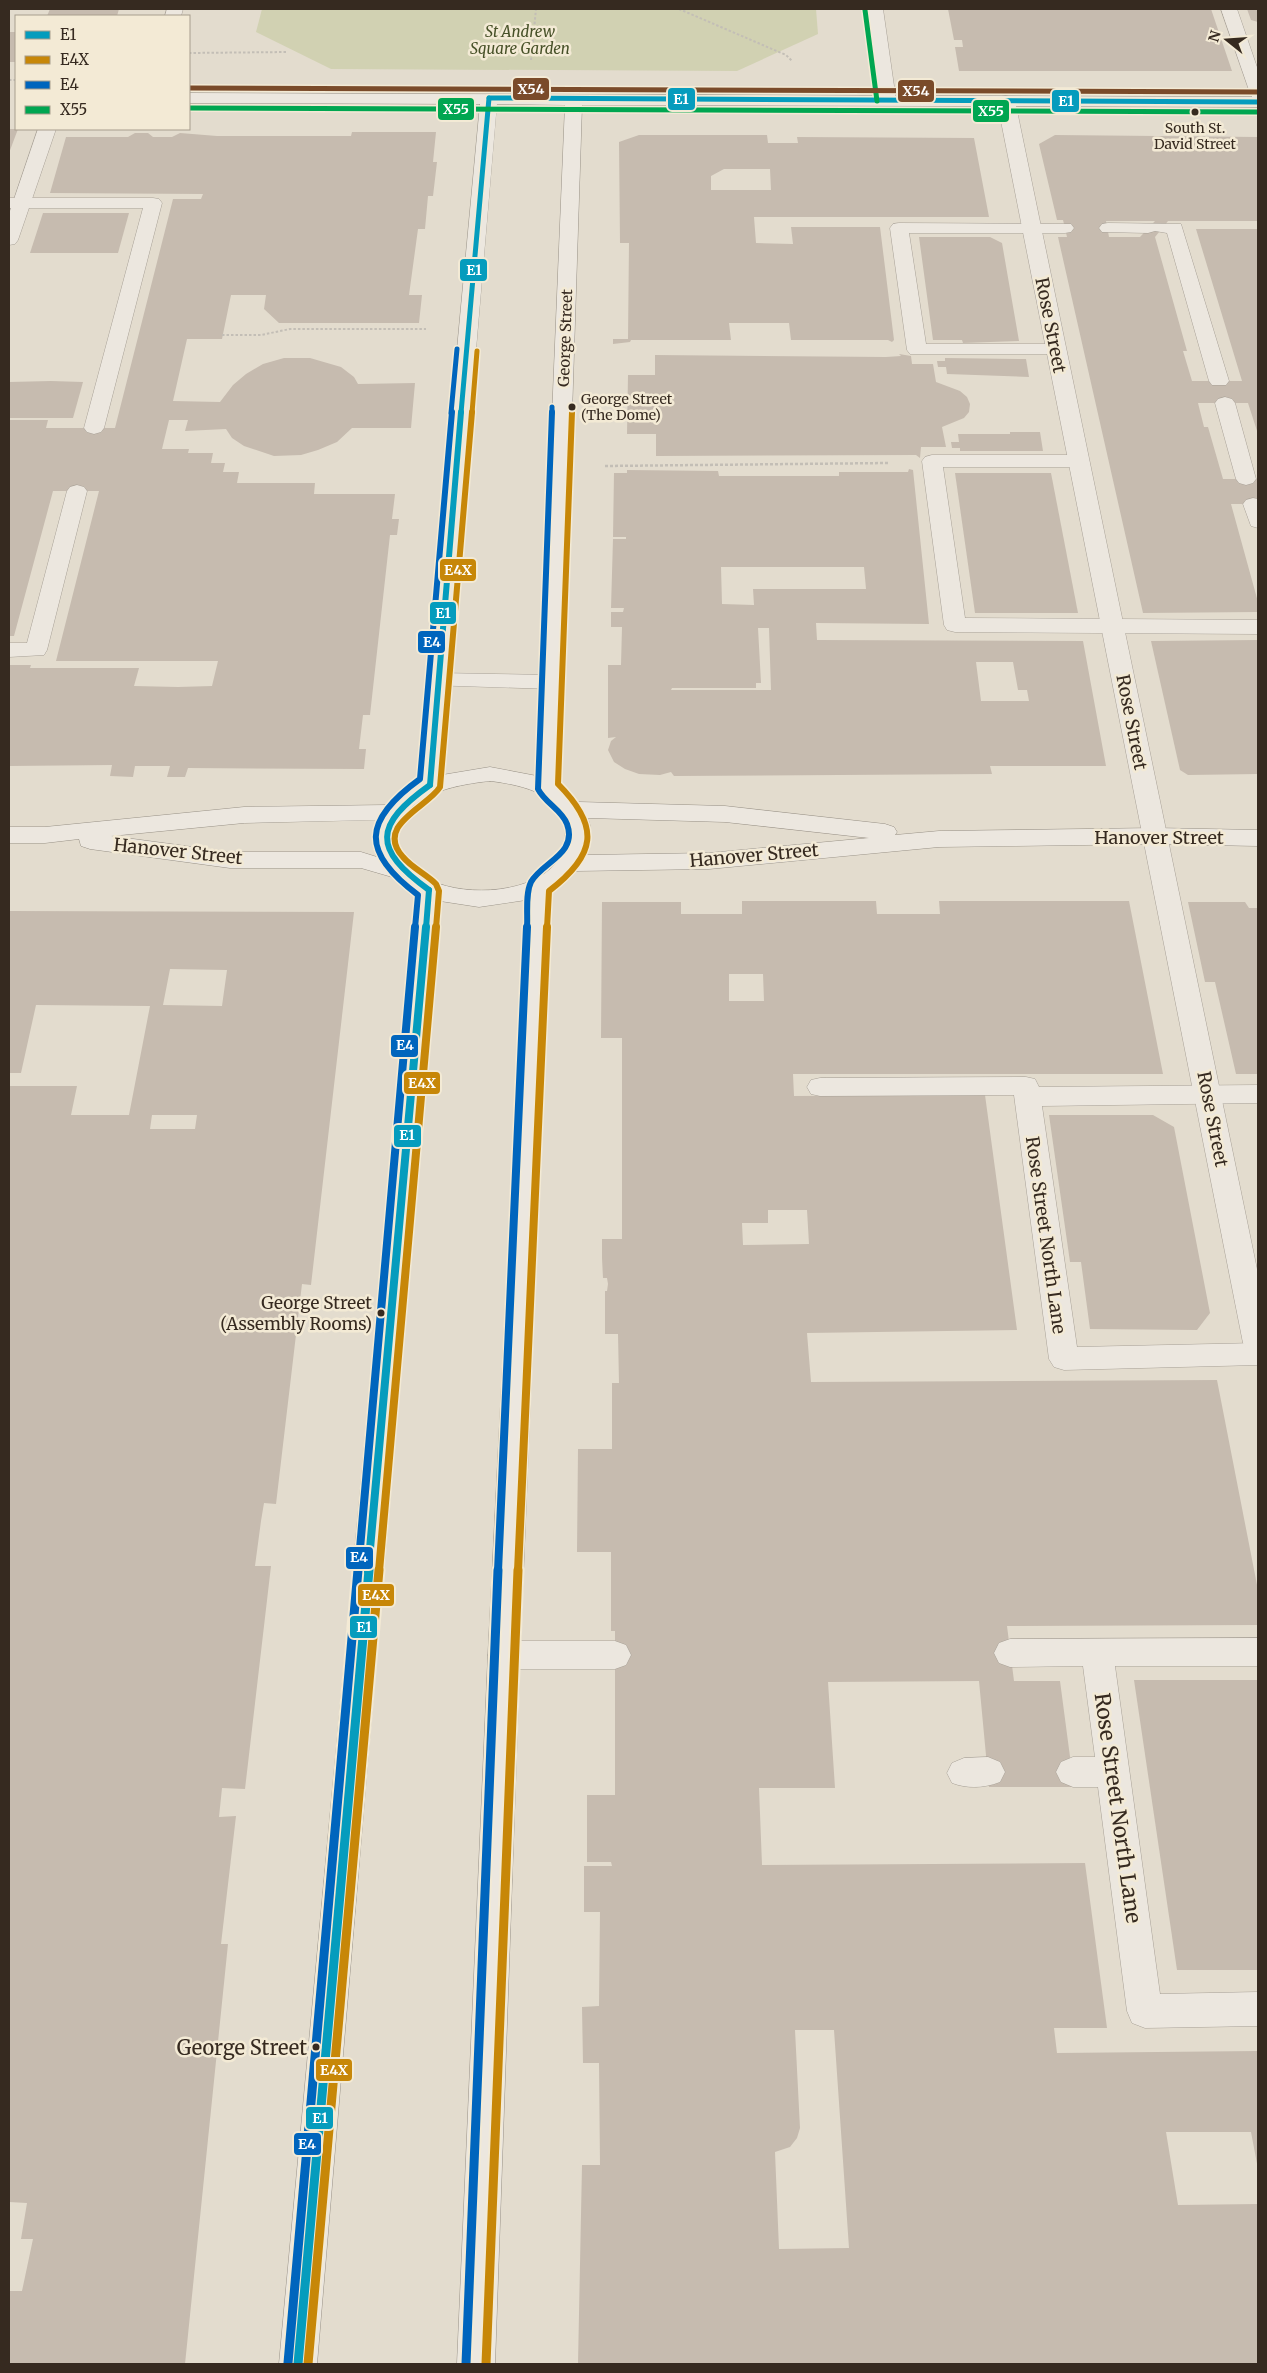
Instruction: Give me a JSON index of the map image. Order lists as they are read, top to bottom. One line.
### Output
{"streets":{"street":["Rose Street","George Street","Hanover Street","Rose Street North Lane"]},"crossings":[["Rose Street","Hanover Street"],["George Street","Hanover Street"]],"parks":["St Andrew Square Garden"],"places":["South St. David Street","George Street (The Dome)","George Street (Assembly Rooms)","George Street"],"lines":["transit line X55","transit line X54","transit line E1","transit line E4","transit line E4X"],"legend":["E1","E4X","E4","X55"],"north":"left"}
